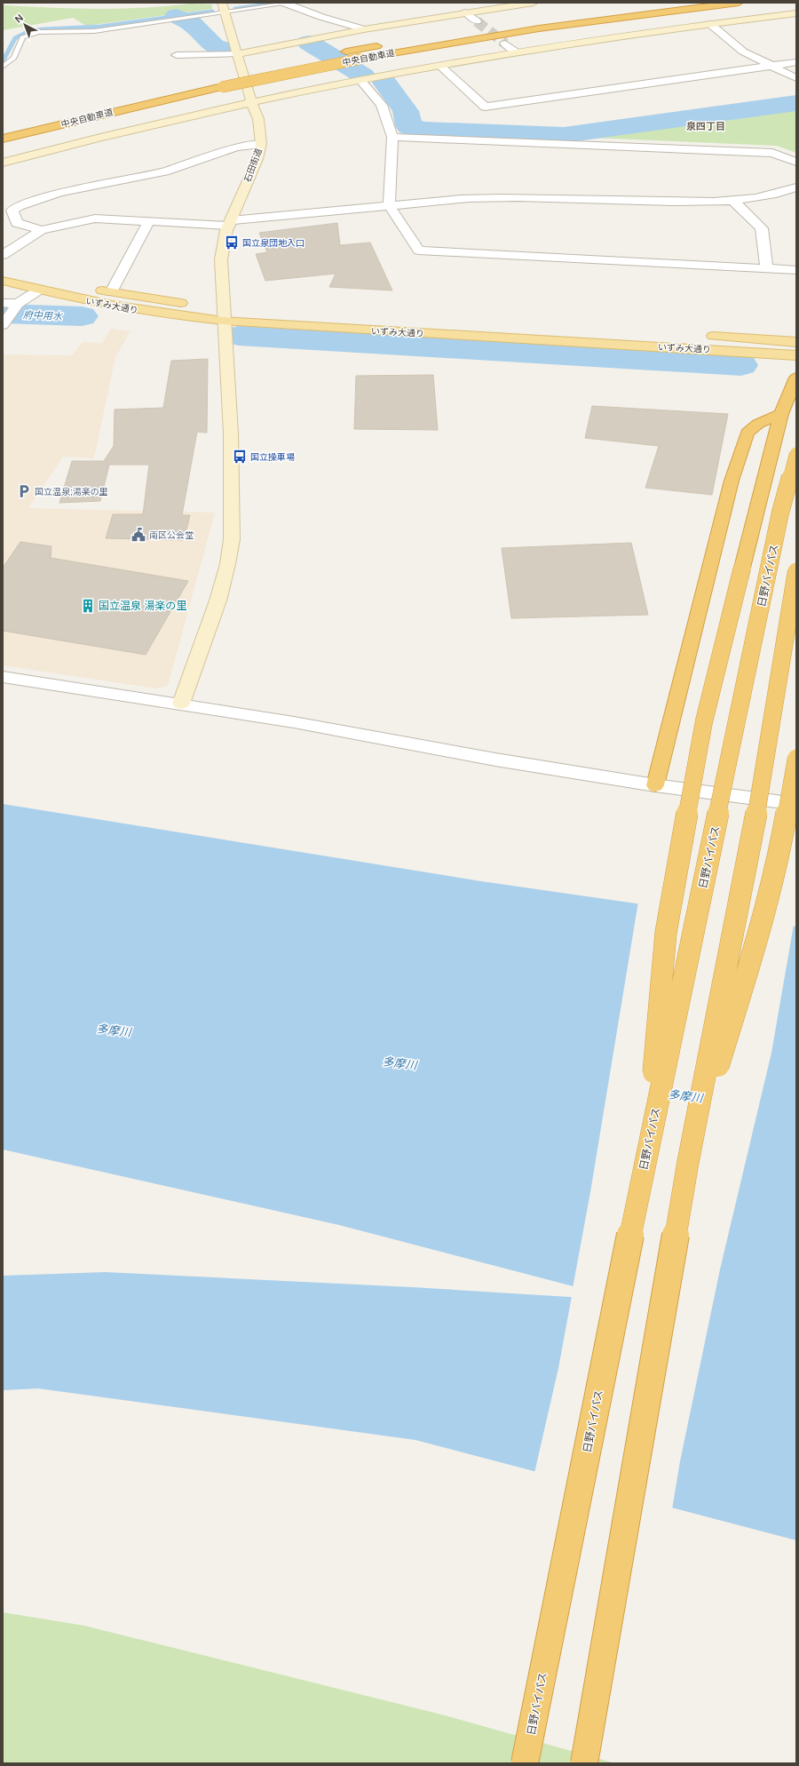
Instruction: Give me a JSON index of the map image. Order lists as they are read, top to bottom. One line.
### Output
{"streets":{"highway":["中央自動車道","日野バイパス"],"main road":["いずみ大通り"],"street":["石田街道"]},"crossings":[["石田街道","いずみ大通り"]],"districts":["泉四丁目"],"water":["府中用水","多摩川"],"places":{"bus stop":["国立泉団地入口","国立操車場"],"parking":["国立温泉;湯楽の里"],"public building":["南区公会堂"],"building":["国立温泉 湯楽の里"]},"north":"top left"}
